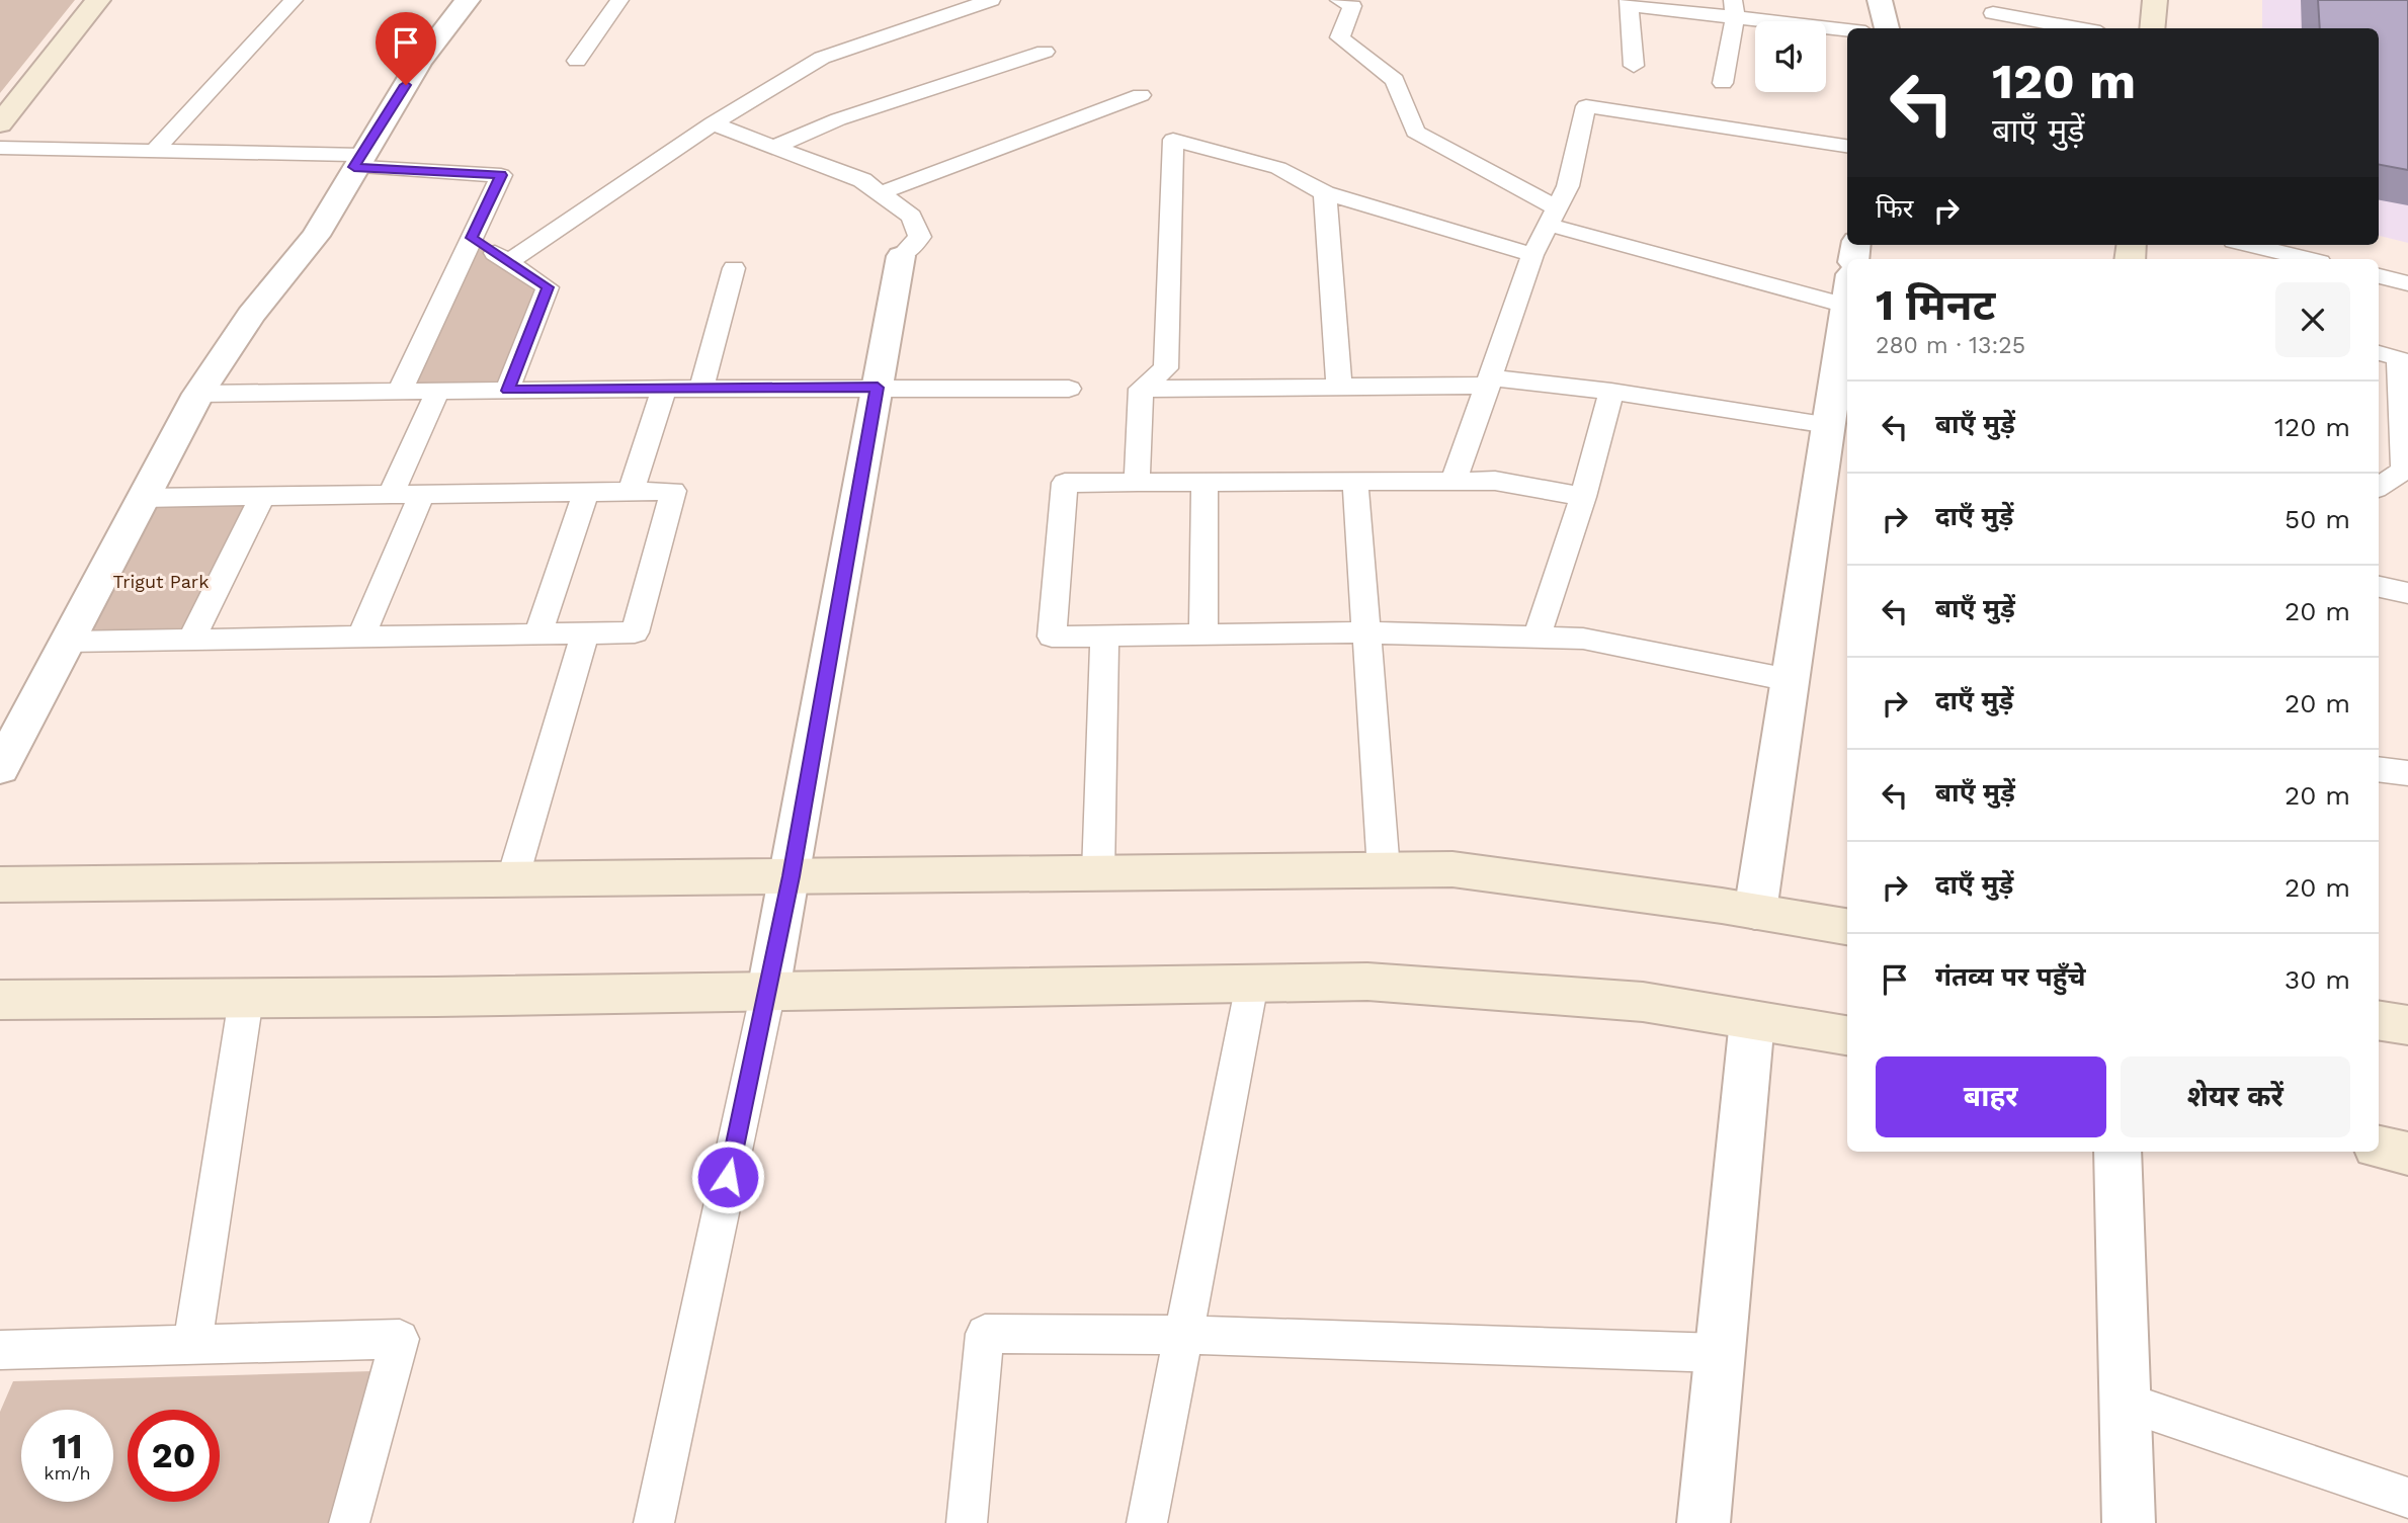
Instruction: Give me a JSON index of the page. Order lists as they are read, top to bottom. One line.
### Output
{"parks":["Trigut Park"],"page":{"turn":["120 m","बाएँ मुड़ें"],"then":"फिर","heading":["1 मिनट","280 m · 13:25"],"list":[{"name":"बाएँ मुड़ें","value":"120 m"},{"name":"दाएँ मुड़ें","value":"50 m"},{"name":"बाएँ मुड़ें","value":"20 m"},{"name":"दाएँ मुड़ें","value":"20 m"},{"name":"बाएँ मुड़ें","value":"20 m"},{"name":"दाएँ मुड़ें","value":"20 m"},{"name":"गंतव्य पर पहुँचे","value":"30 m"}],"buttons":["बाहर","शेयर करें"],"speed":"11 km/h","limit":"20"}}
